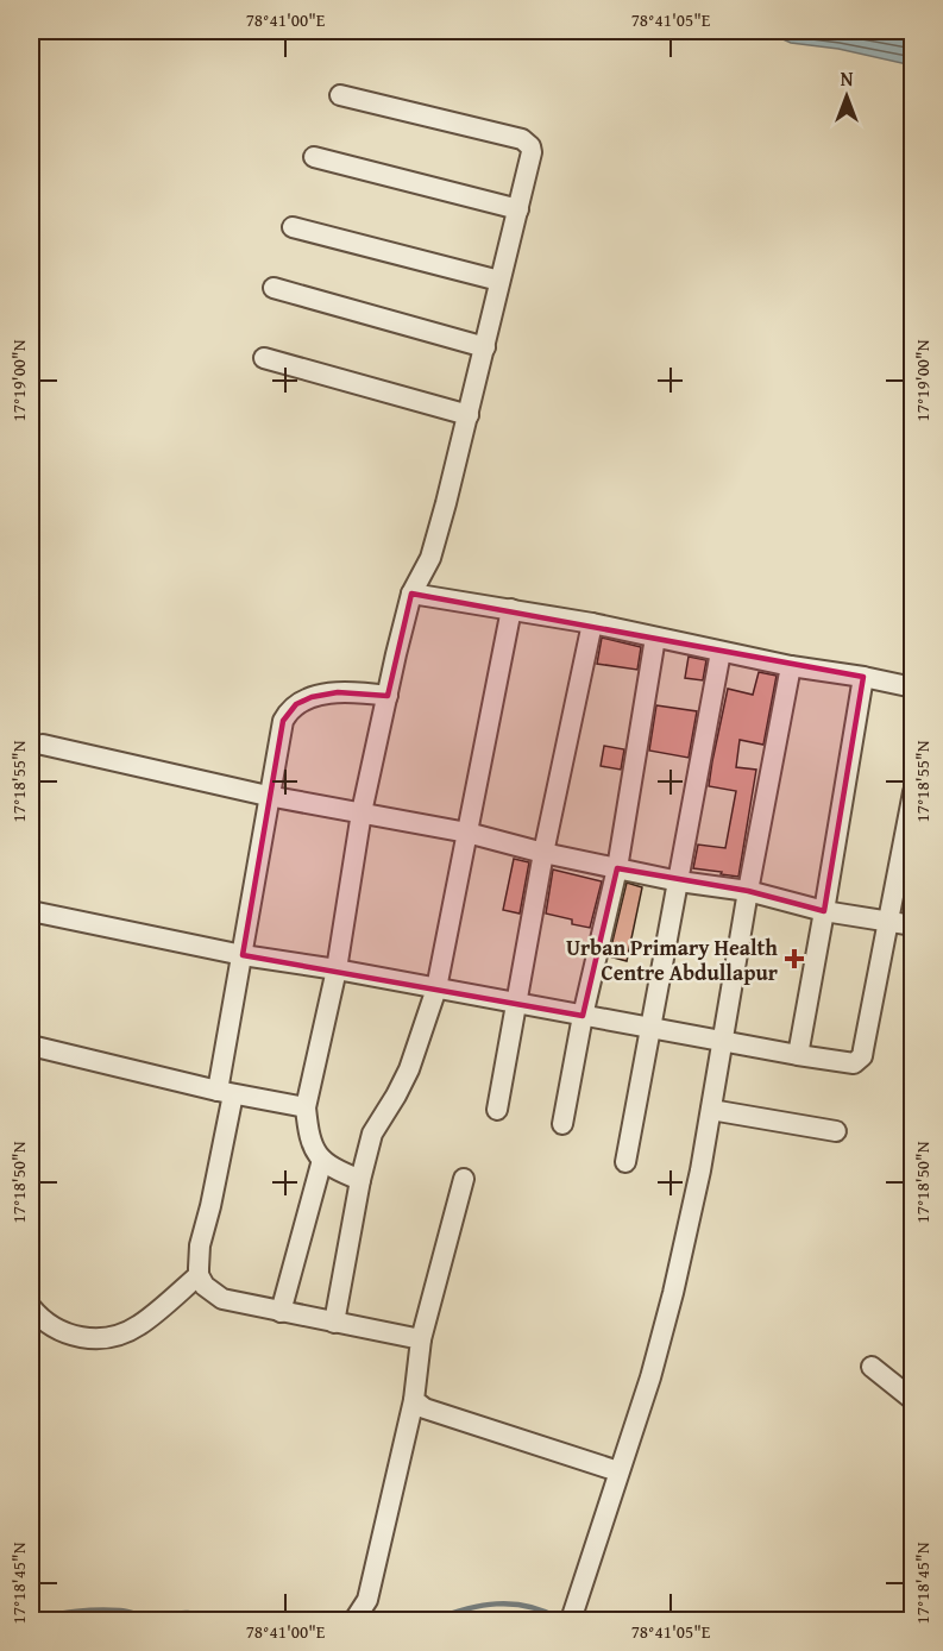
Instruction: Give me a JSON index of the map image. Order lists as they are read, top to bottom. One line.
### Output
{"places":{"health":["Urban Primary Health Centre Abdullapur"]},"north":"top","coordinates":["78°41'00\"E","78°41'05\"E","17°19'00\"N","17°18'55\"N","17°18'50\"N","17°18'45\"N"]}
